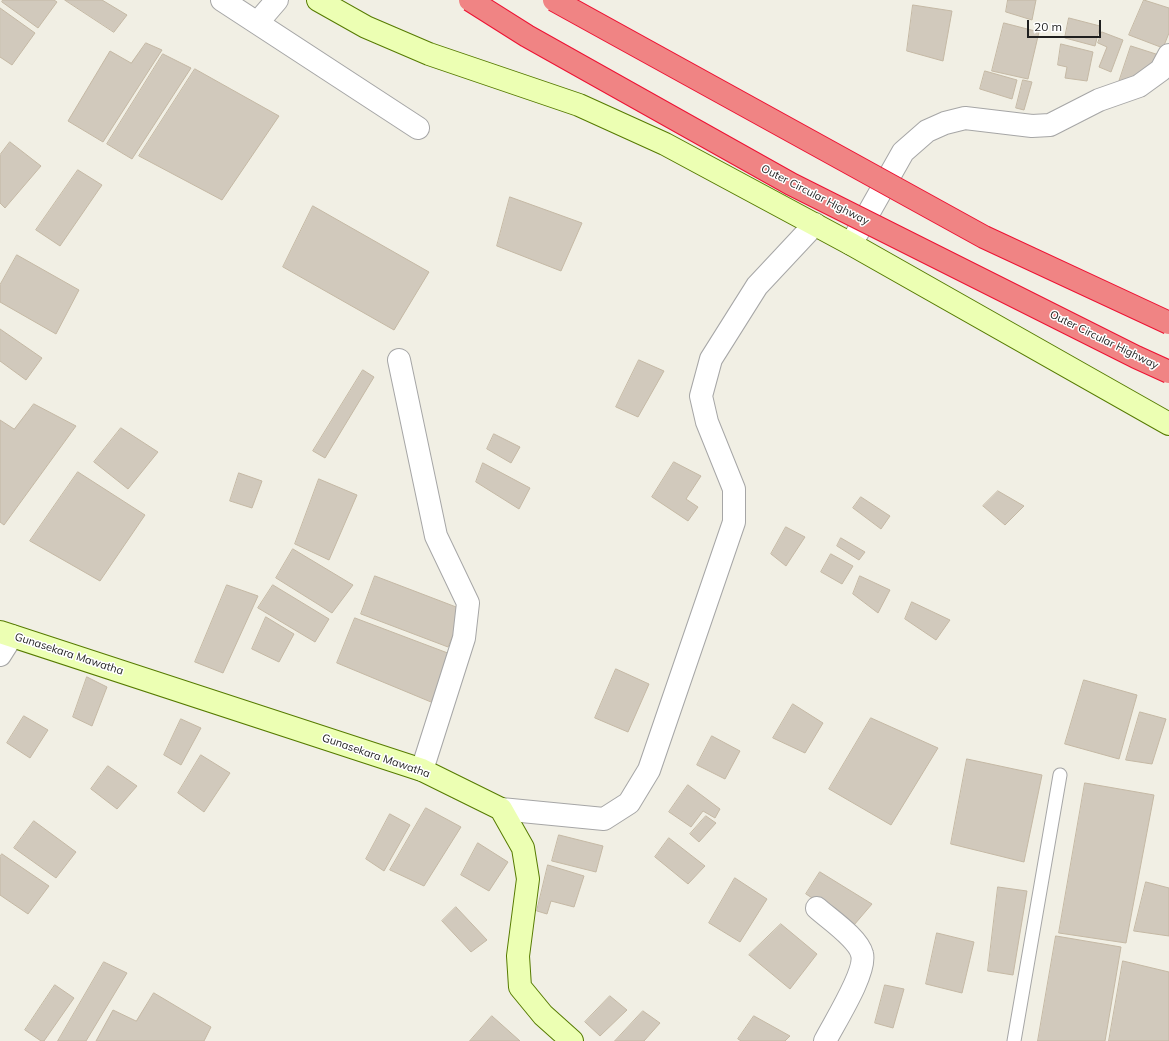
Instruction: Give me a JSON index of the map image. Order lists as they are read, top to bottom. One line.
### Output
{"streets":{"highway":["Outer Circular Highway"],"street":["Gunasekara Mawatha"]},"scale_bar":"20 m"}
